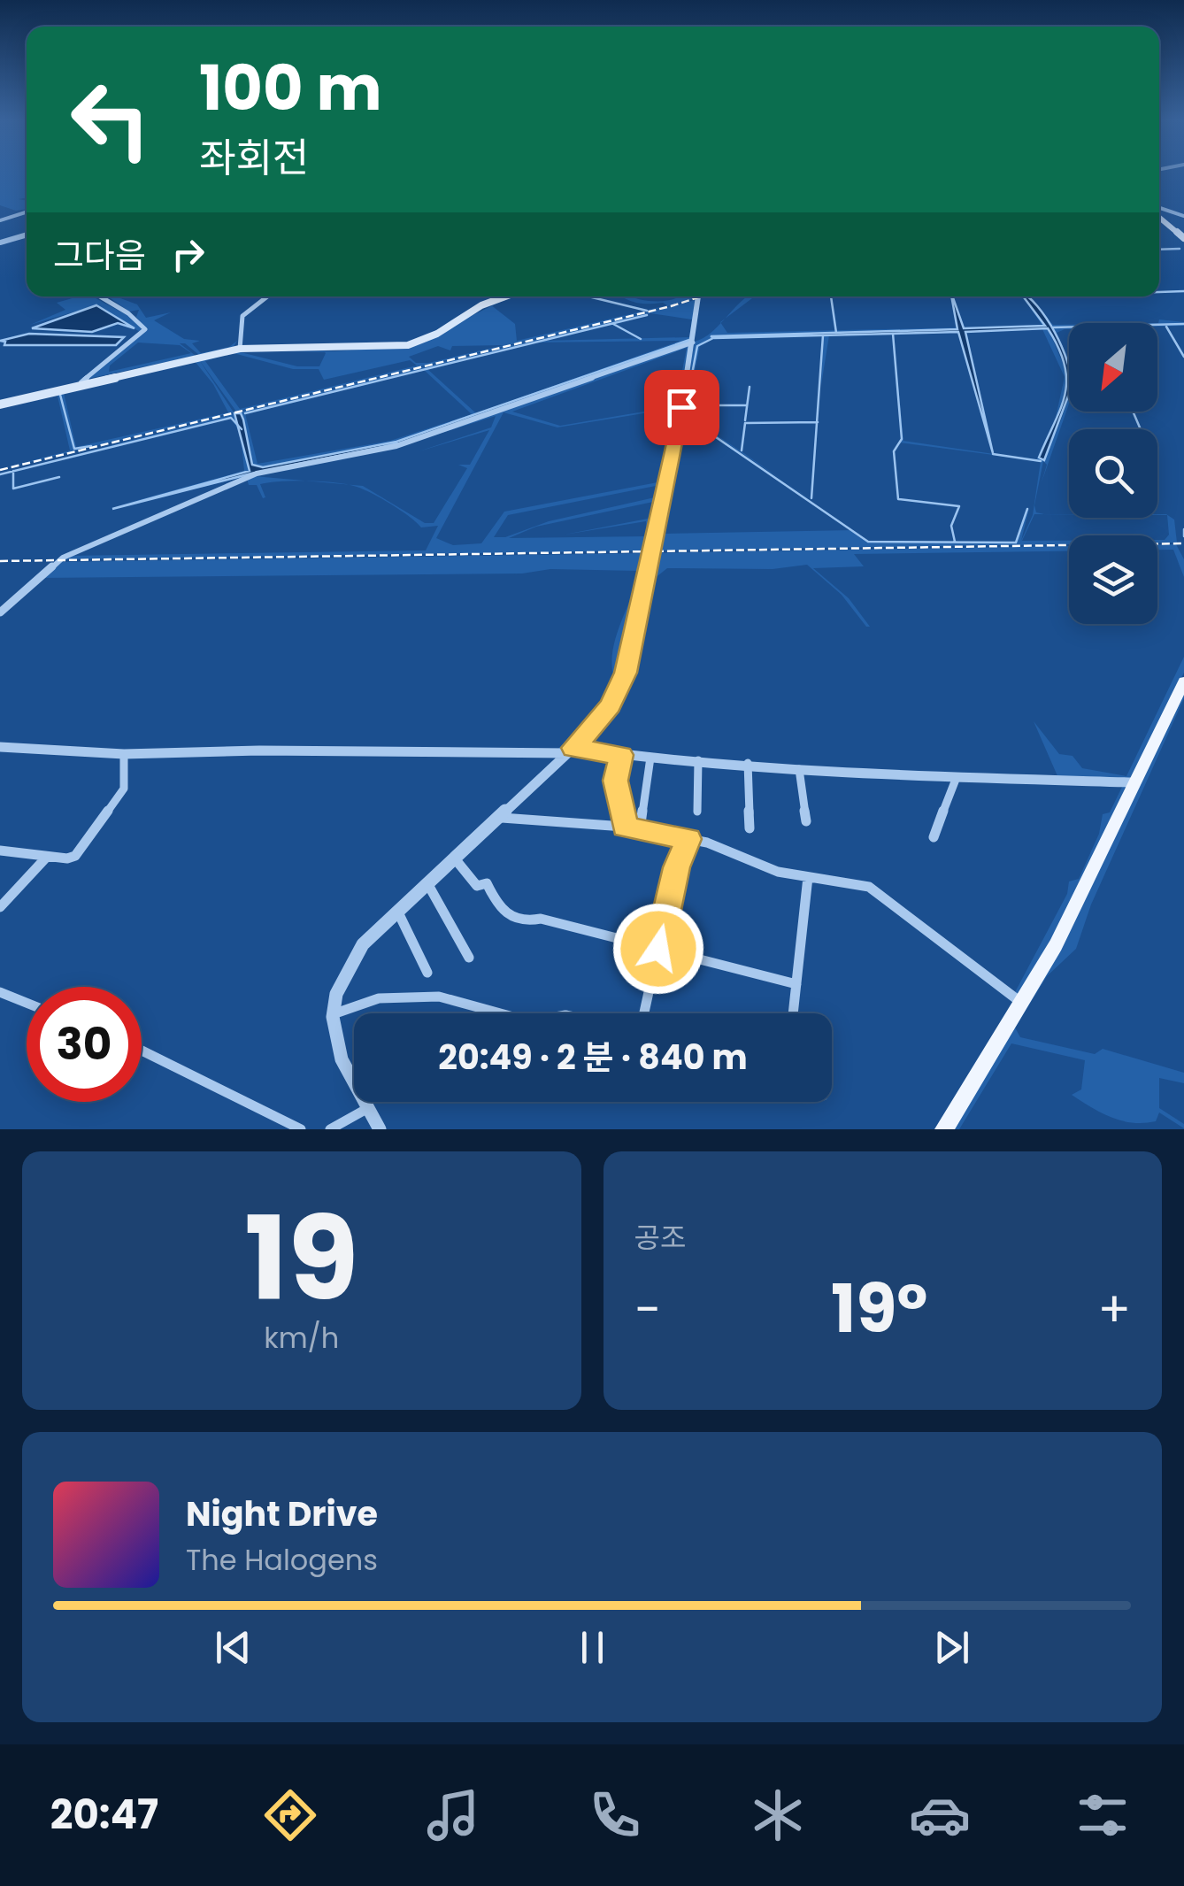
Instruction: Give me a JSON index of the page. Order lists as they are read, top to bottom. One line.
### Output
{"north":"bottom left","page":{"turn":["100 m","좌회전"],"then":"그다음","limit":"30","trip":"20:49 · 2 분 · 840 m","tile":[["19","km/h"],"공조"],"heat":["−","19°","+"],"song":["Night Drive","The Halogens"],"tabs":"20:47"}}
